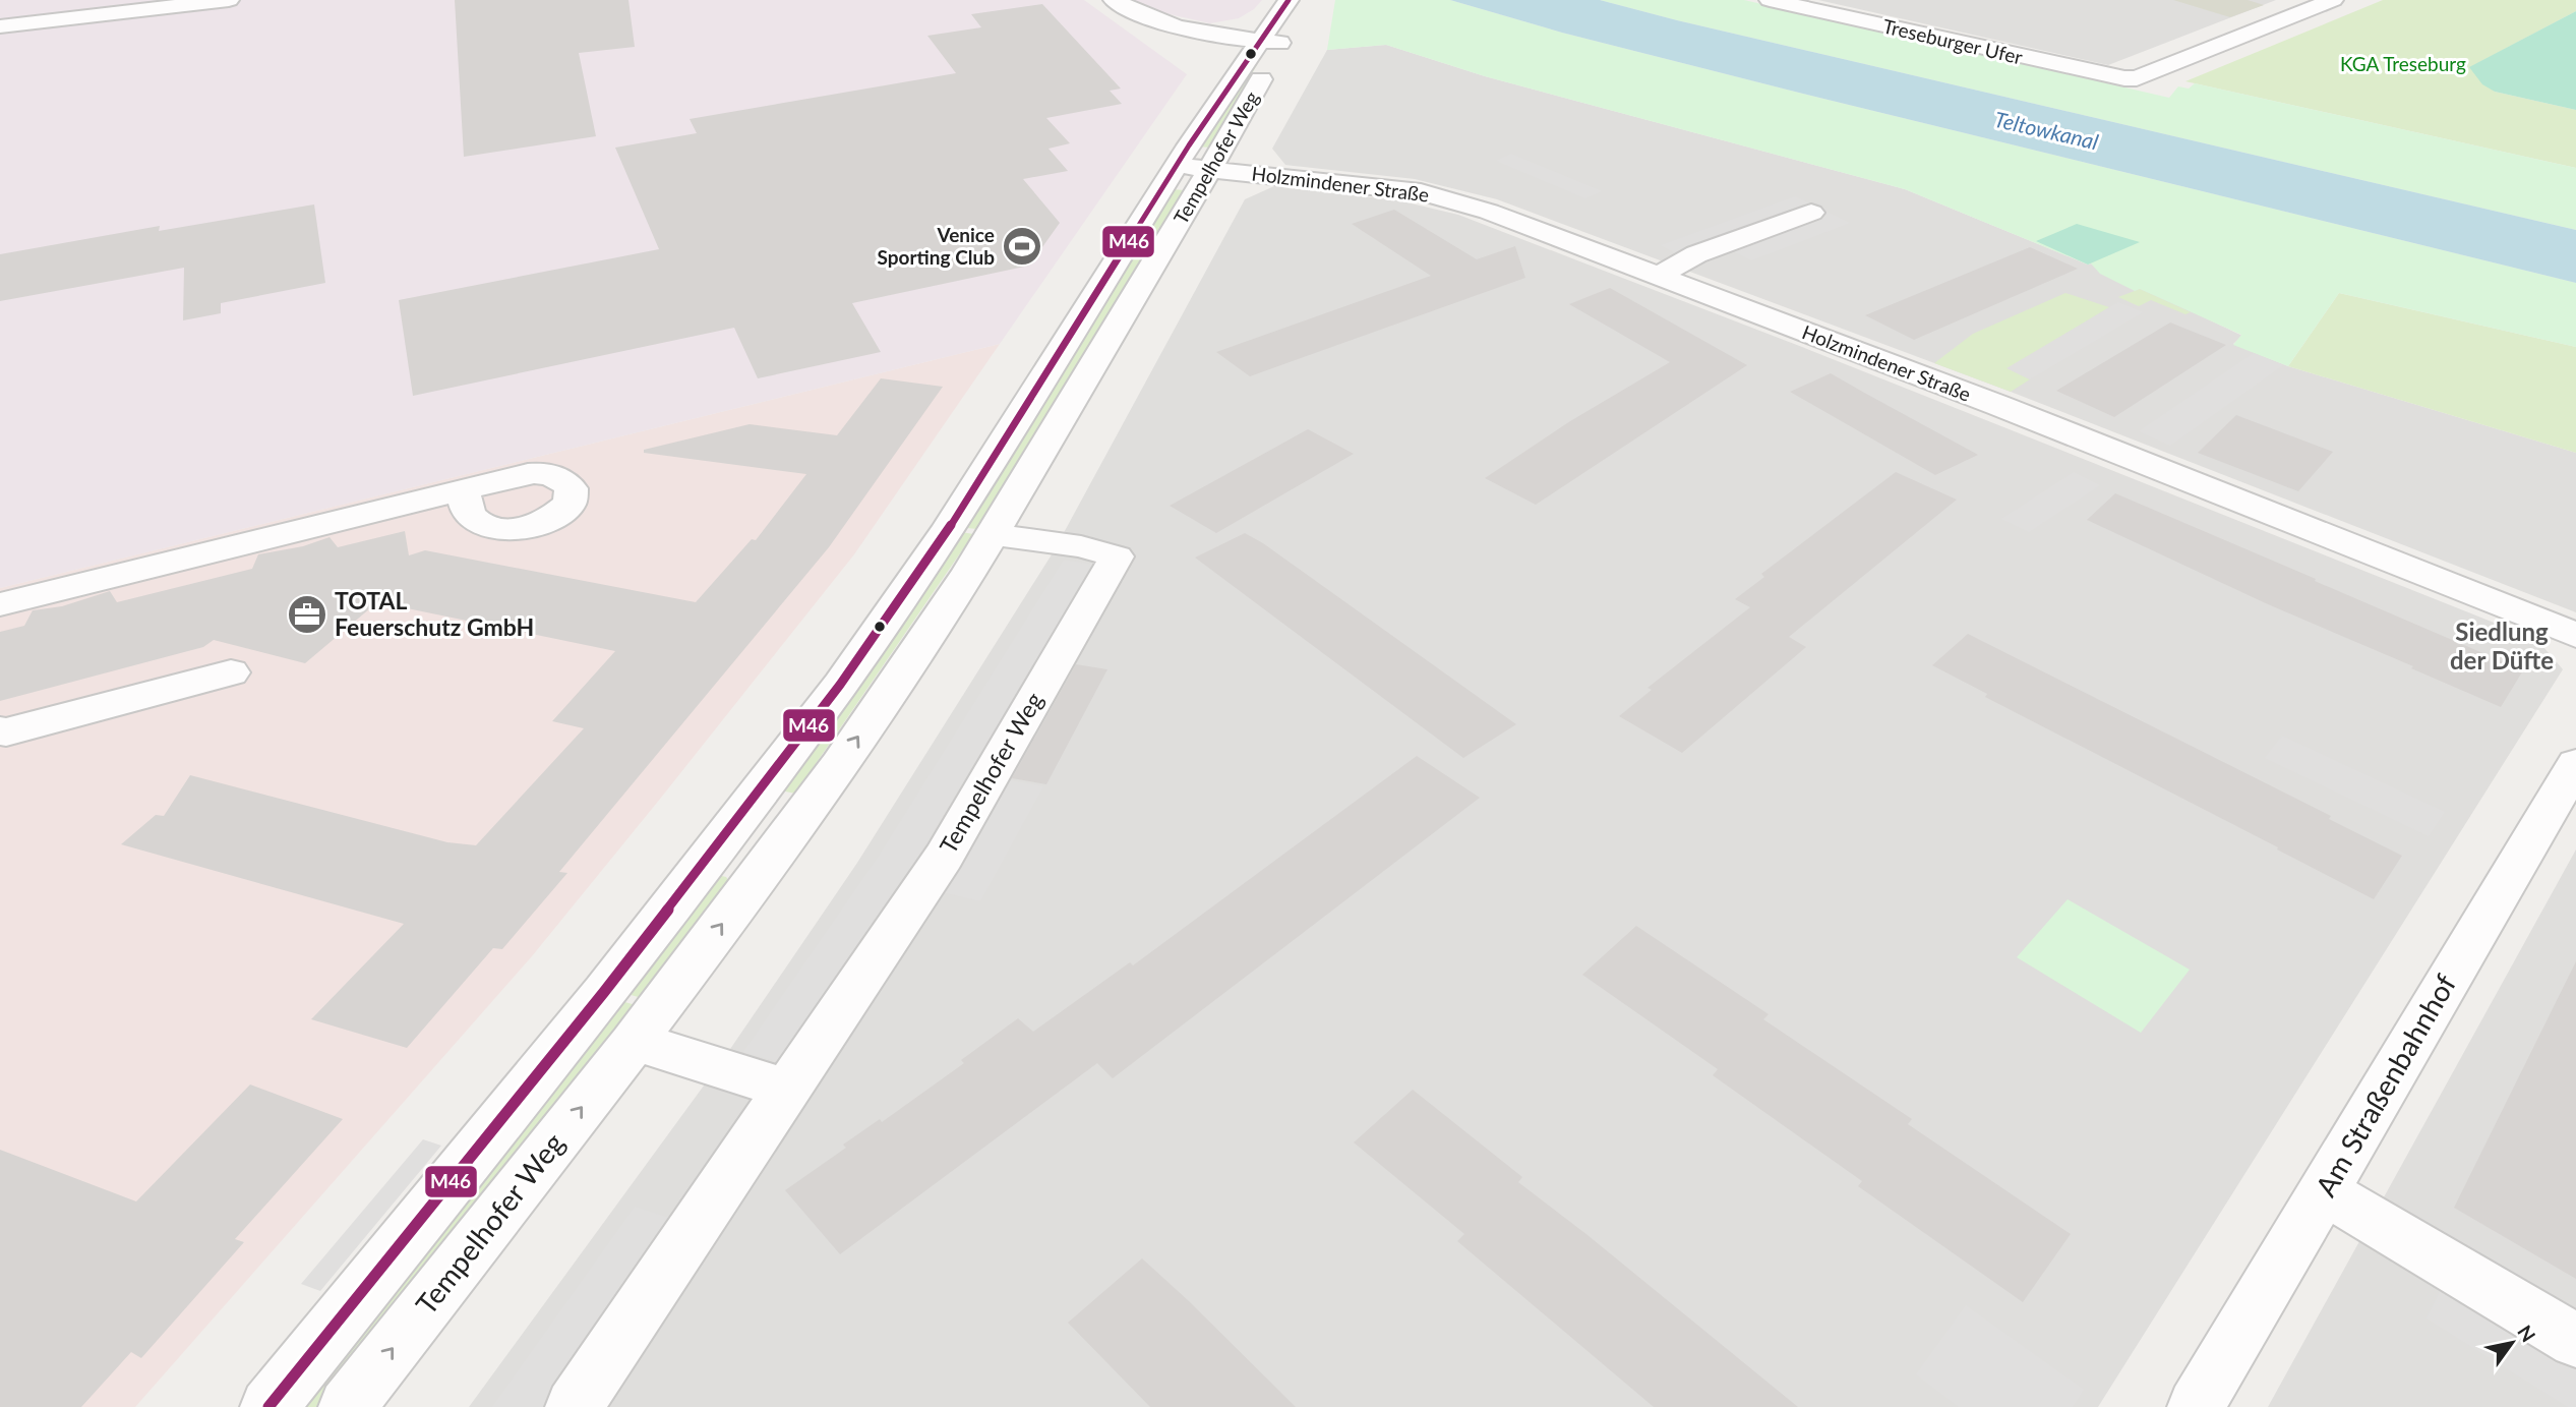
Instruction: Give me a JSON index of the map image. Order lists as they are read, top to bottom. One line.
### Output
{"streets":{"street":["Treseburger Ufer","Tempelhofer Weg","Holzmindener Straße","Am Straßenbahnhof"]},"crossings":[["Tempelhofer Weg","Holzmindener Straße"]],"districts":["Siedlung der Düfte"],"water":["Teltowkanal"],"parks":["KGA Treseburg"],"places":{"sports":["Venice Sporting Club"],"office":["TOTAL Feuerschutz GmbH"]},"lines":["transit line M46"],"north":"top right"}
